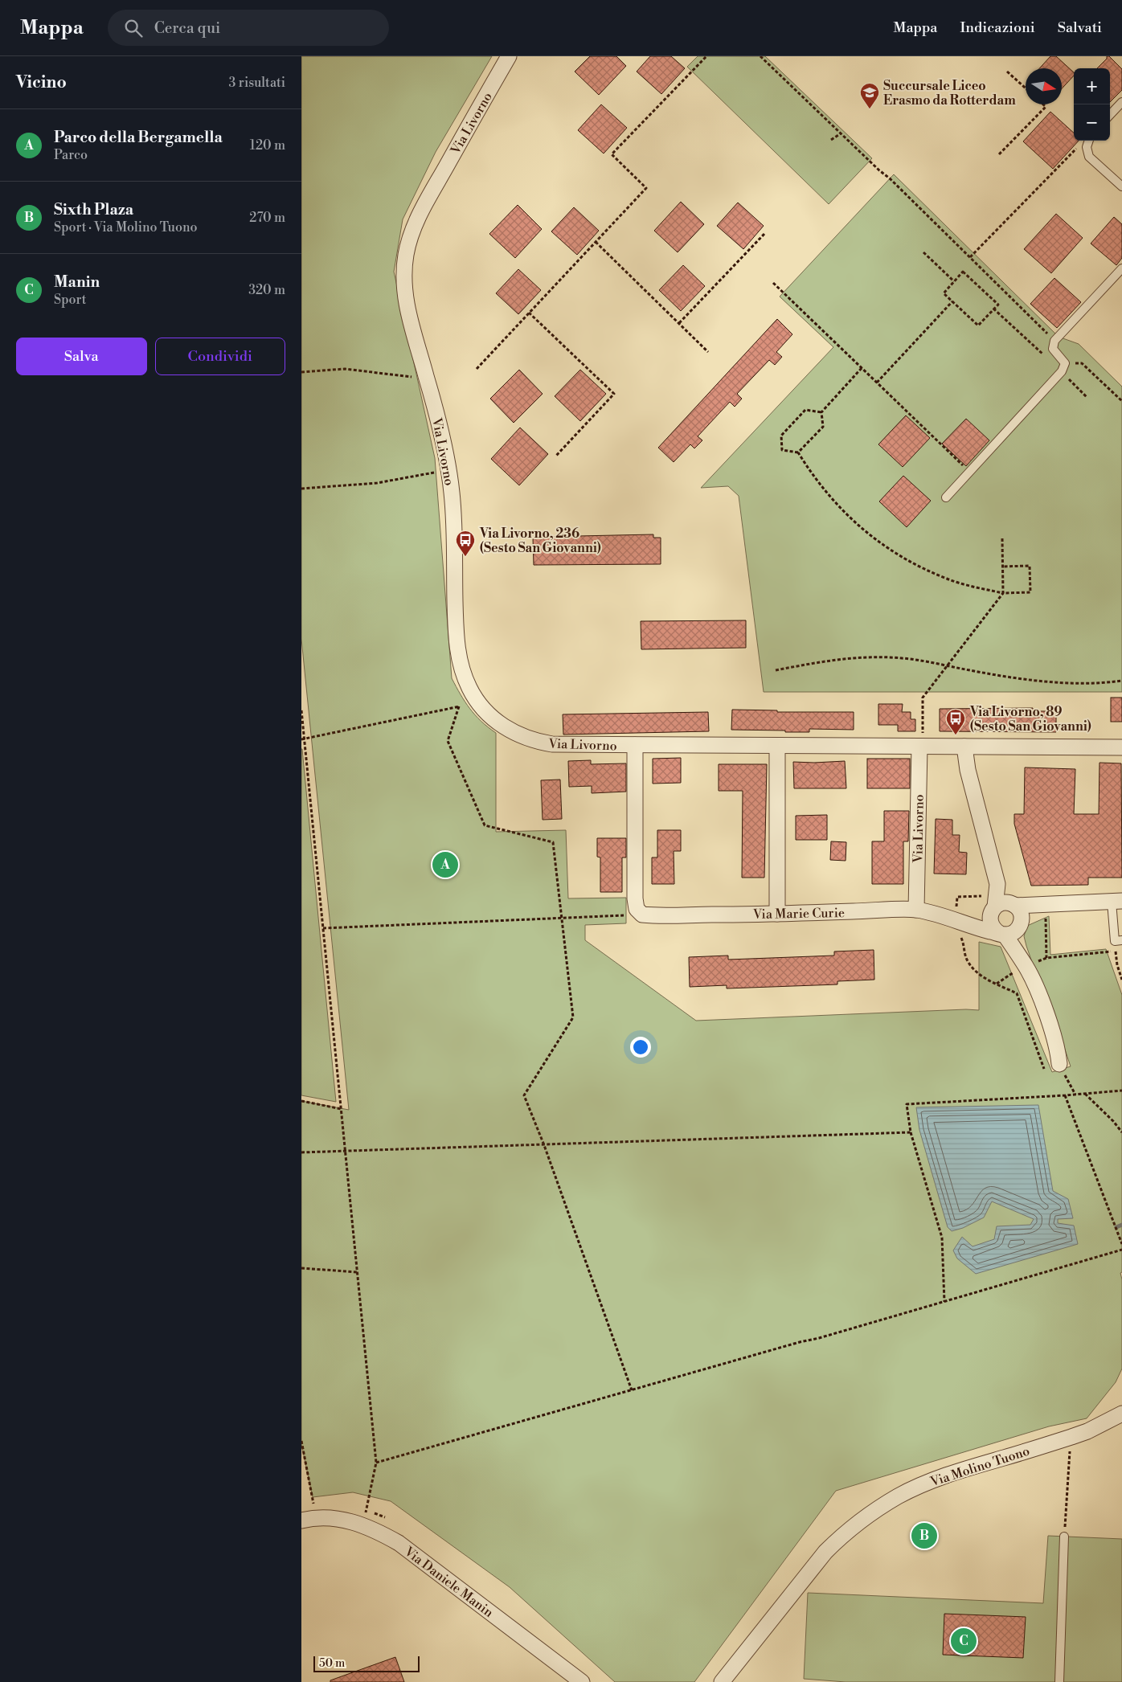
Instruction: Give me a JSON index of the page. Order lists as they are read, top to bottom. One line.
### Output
{"streets":{"street":["Via Livorno","Via Marie Curie","Via Molino Tuono","Via Daniele Manin"]},"crossings":[["Via Livorno","Via Marie Curie"]],"places":{"school or university":["Succursale Liceo Erasmo da Rotterdam"],"bus stop":["Via Livorno, 236 (Sesto San Giovanni)","Via Livorno, 89 (Sesto San Giovanni)"]},"scale_bar":"50 m","north":"right","page":{"header":"Mappa","search":"Cerca qui","nav":["Mappa","Indicazioni","Salvati"],"heading":["Vicino","3 risultati"],"map_buttons":["+","−"],"list":[{"mark":"A","name":"Parco della Bergamella","note":"Parco","value":"120 m"},{"mark":"B","name":"Sixth Plaza","note":"Sport · Via Molino Tuono","value":"270 m"},{"mark":"C","name":"Manin","note":"Sport","value":"320 m"}],"buttons":["Salva","Condividi"],"pins":["A","B","C"],"scale":"50 m"}}
